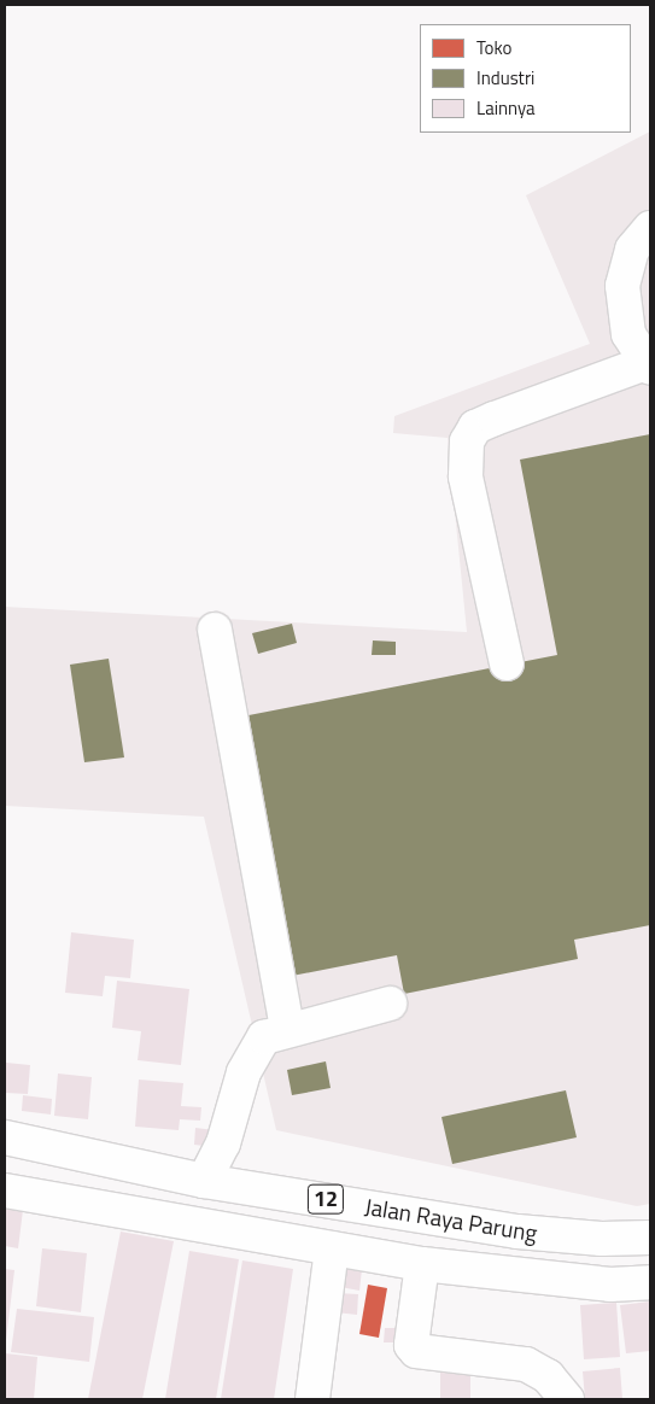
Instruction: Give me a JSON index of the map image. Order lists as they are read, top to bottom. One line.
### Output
{"streets":{"main road":["12","Jalan Raya Parung"]},"legend":["Toko","Industri","Lainnya"]}
